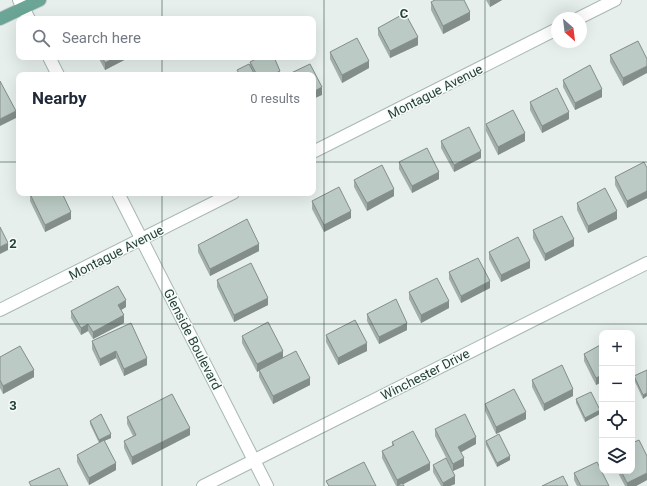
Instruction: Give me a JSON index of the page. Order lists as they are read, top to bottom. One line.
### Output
{"streets":{"street":["Montague Avenue","Glenside Boulevard","Winchester Drive"]},"crossings":[["Montague Avenue","Glenside Boulevard"],["Glenside Boulevard","Winchester Drive"]],"north":"bottom right","page":{"search":"Search here","heading":["Nearby","0 results"],"map_buttons":["+","−"]},"grid":{"columns":["C"],"rows":["2","3"]}}
